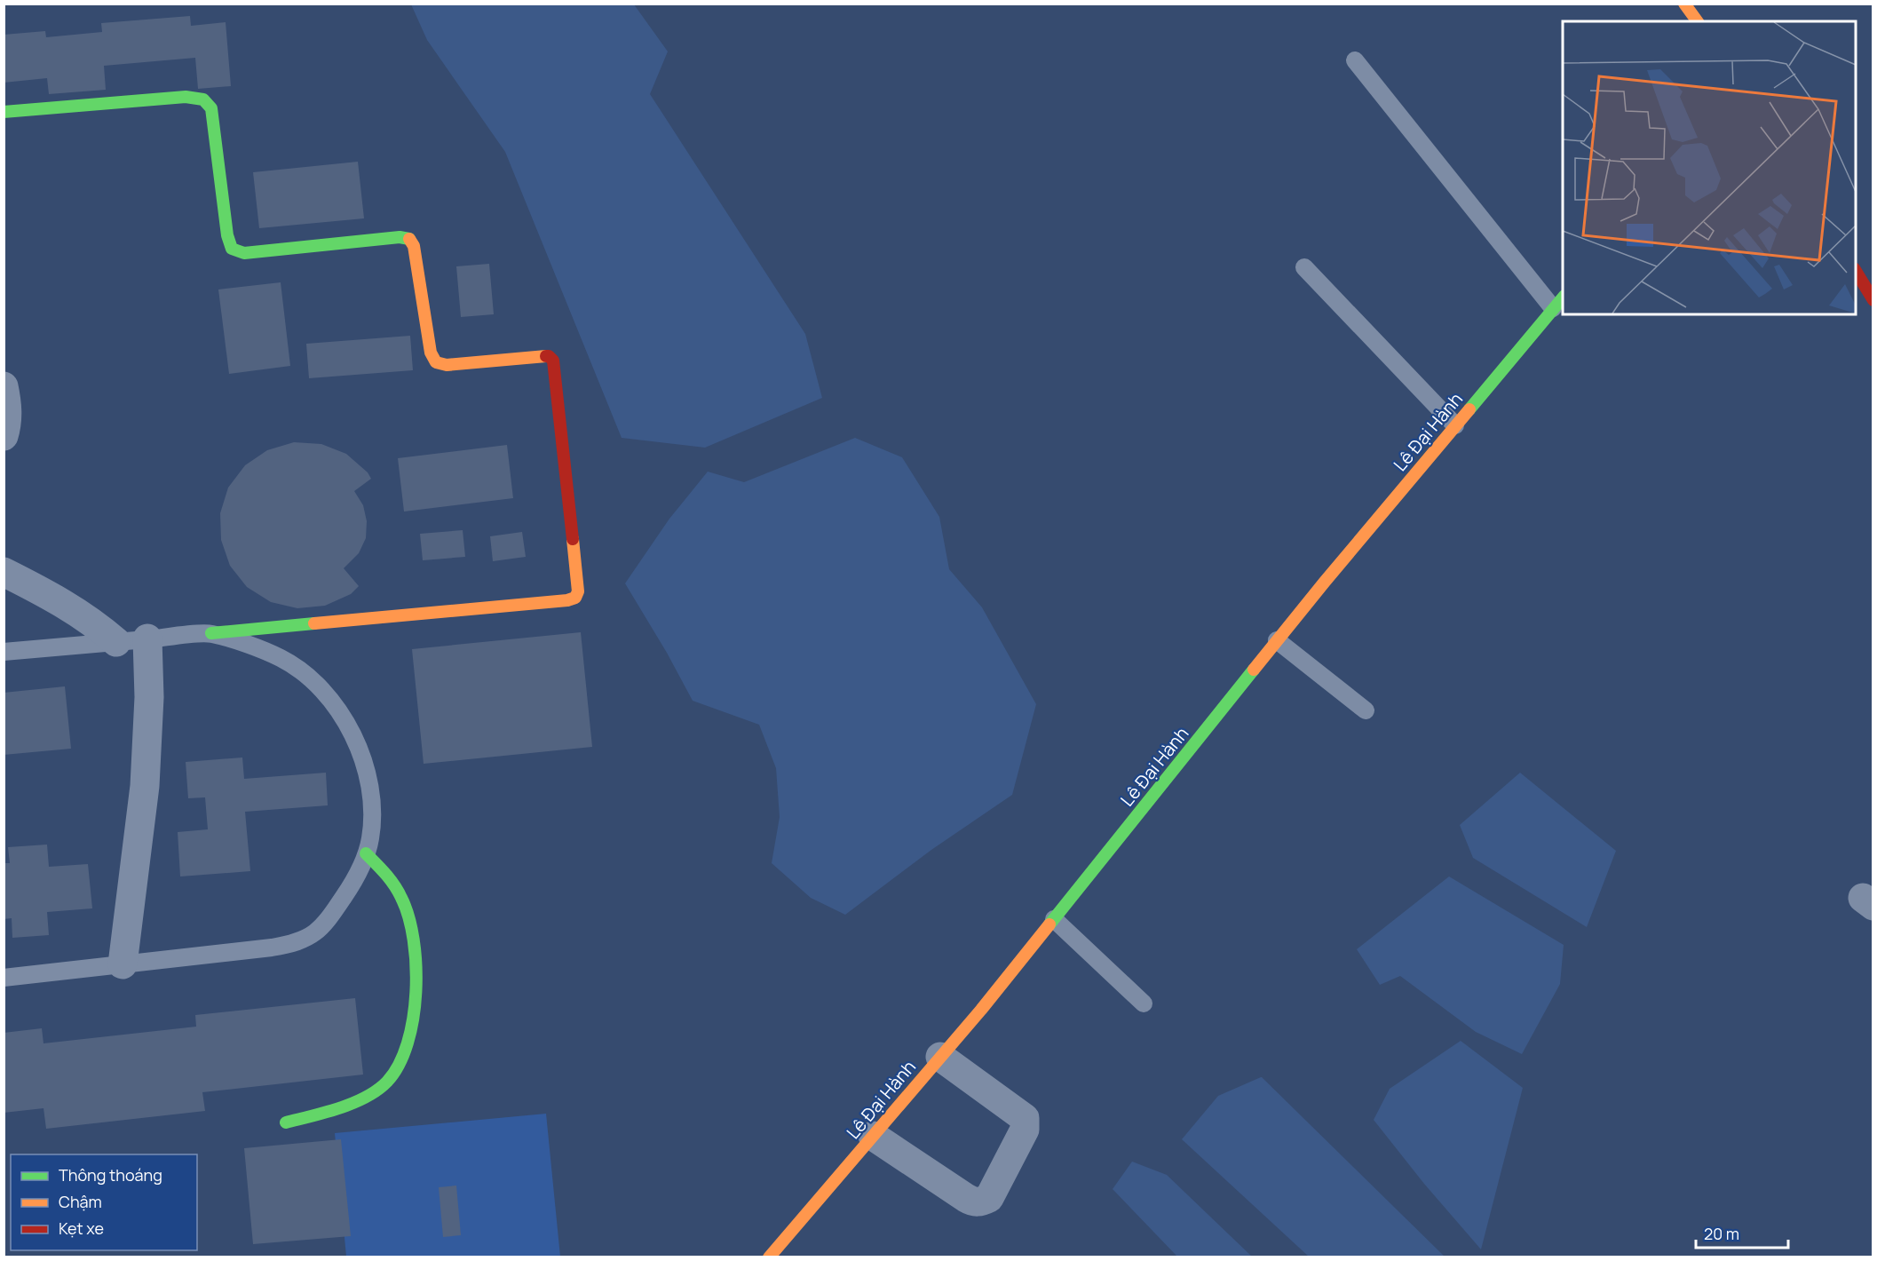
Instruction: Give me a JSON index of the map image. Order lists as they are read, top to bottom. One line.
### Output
{"streets":{"street":["Lê Đại Hành"]},"legend":["Thông thoáng","Chậm","Kẹt xe"],"scale_bar":"20 m"}
